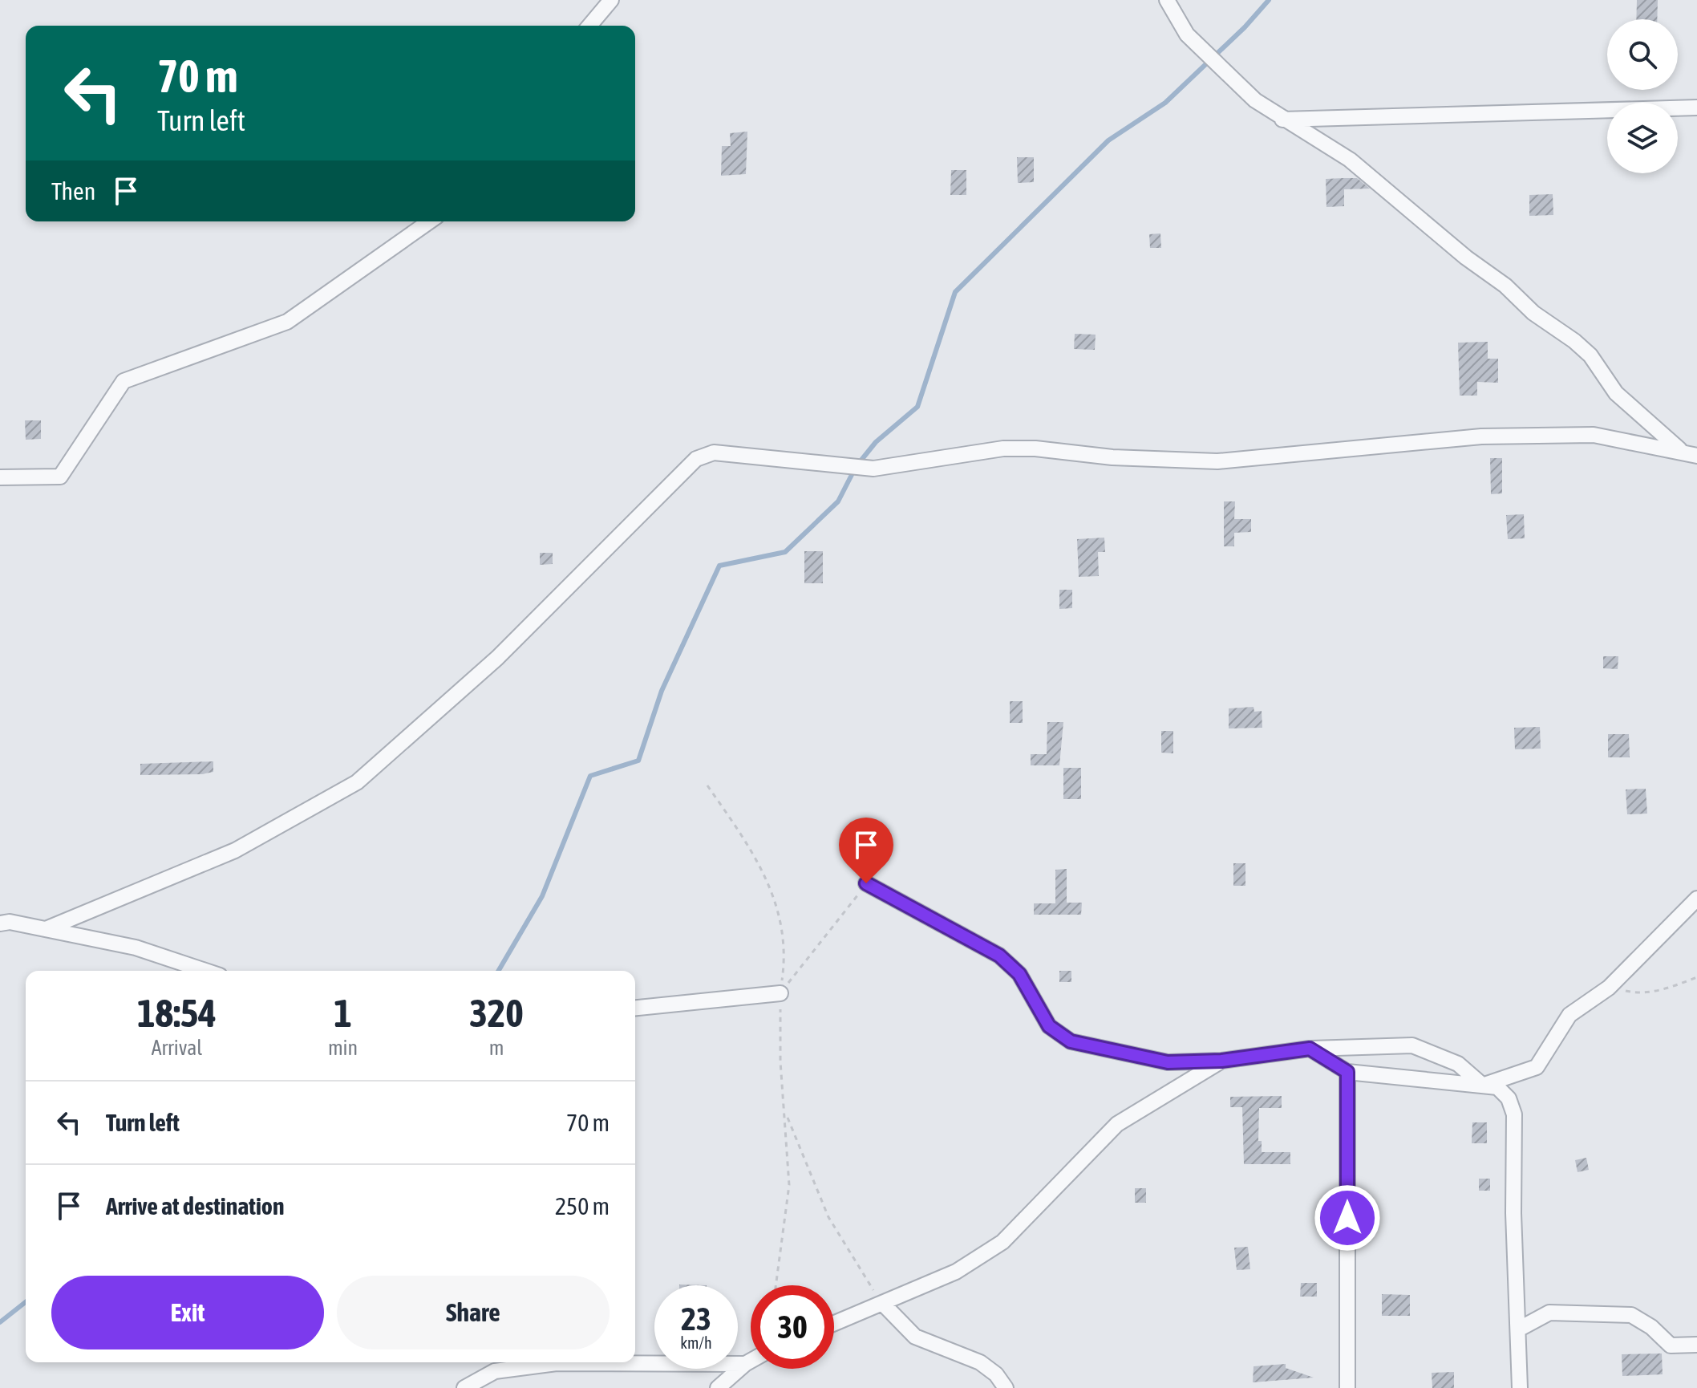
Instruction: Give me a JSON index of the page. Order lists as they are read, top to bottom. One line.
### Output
{"page":{"turn":["70 m","Turn left"],"then":"Then","eta":["18:54","Arrival","1","min","320","m"],"list":[{"name":"Turn left","value":"70 m"},{"name":"Arrive at destination","value":"250 m"}],"buttons":["Exit","Share"],"speed":"23 km/h","limit":"30"}}
